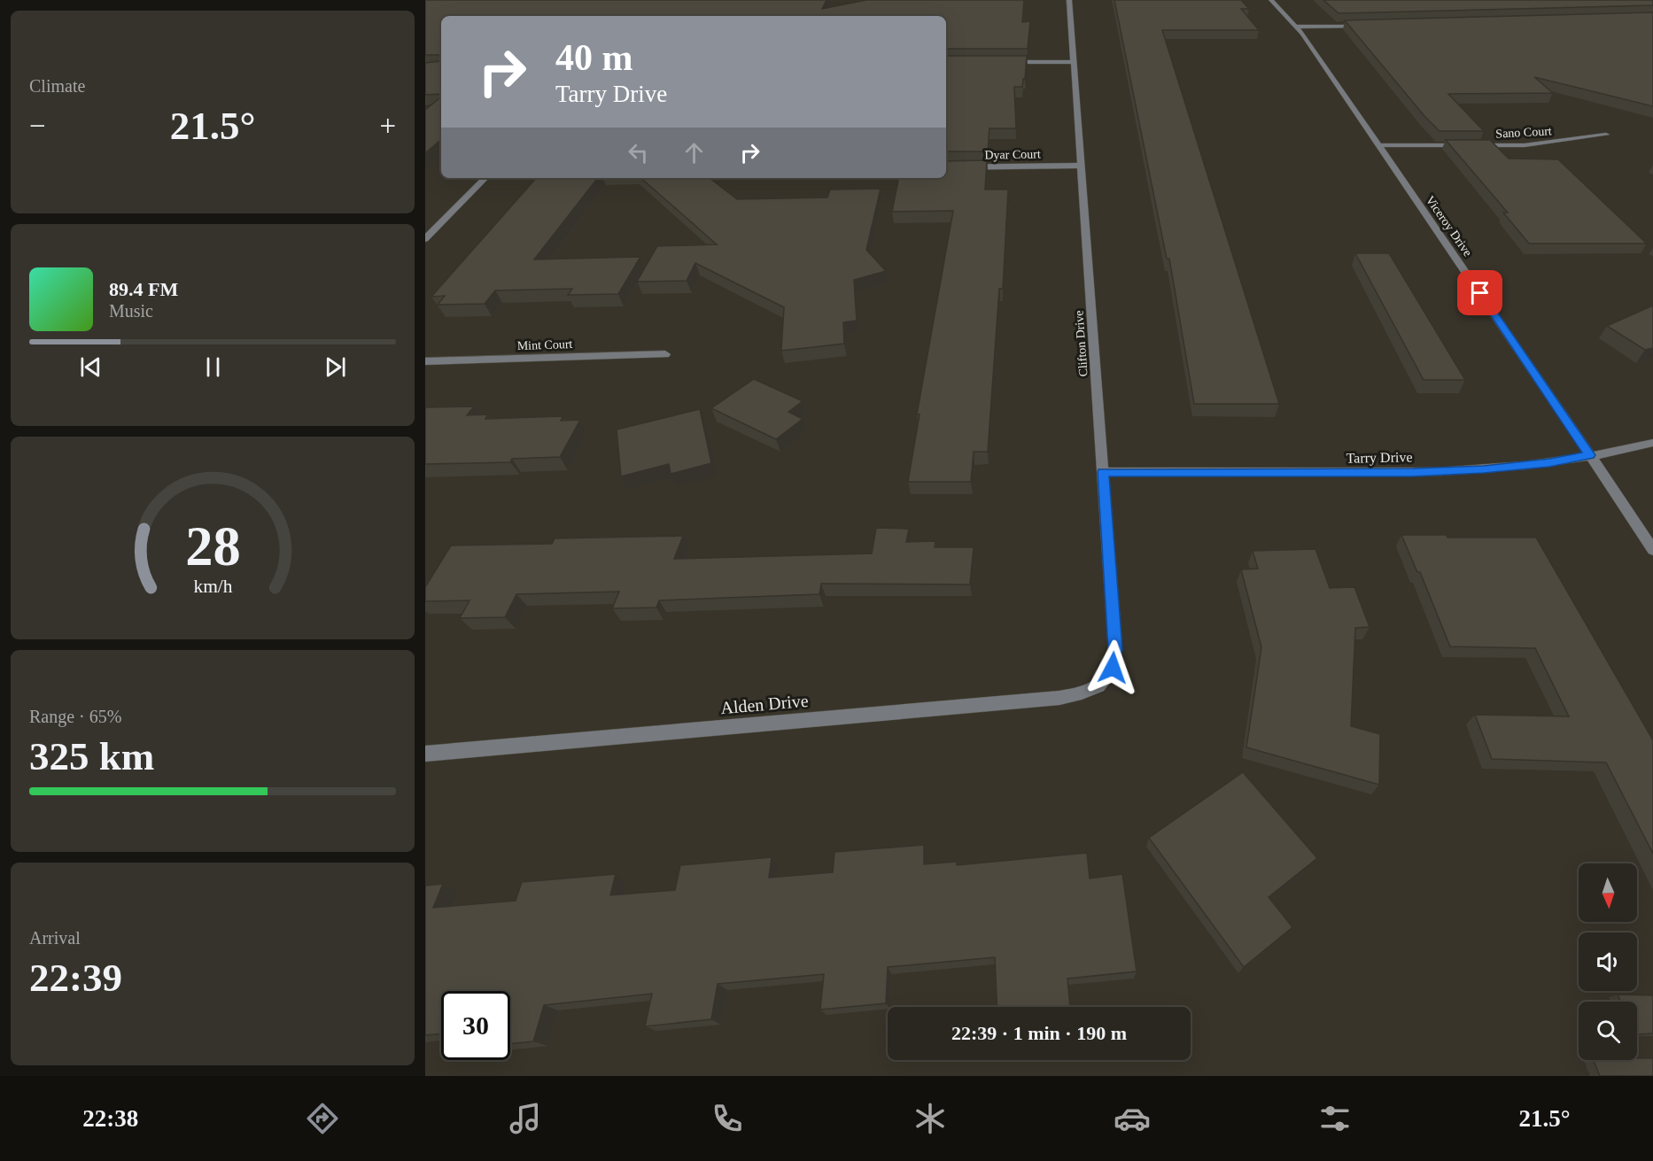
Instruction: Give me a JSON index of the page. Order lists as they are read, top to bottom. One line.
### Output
{"streets":{"street":["Sano Court","Dyar Court","Viceroy Drive","Clifton Drive","Mint Court","Tarry Drive","Alden Drive"]},"crossings":[["Sano Court","Viceroy Drive"],["Dyar Court","Clifton Drive"],["Viceroy Drive","Tarry Drive"],["Clifton Drive","Tarry Drive"],["Clifton Drive","Alden Drive"]],"north":"bottom","page":{"tile":["Climate",["Range · 65%","325 km"],["Arrival","22:39"]],"turn":["40 m","Tarry Drive"],"heat":["−","21.5°","+"],"song":["89.4 FM","Music"],"limit":"30","trip":"22:39 · 1 min · 190 m","tabs":["22:38","21.5°"],"gauge":["28","km/h"]}}
